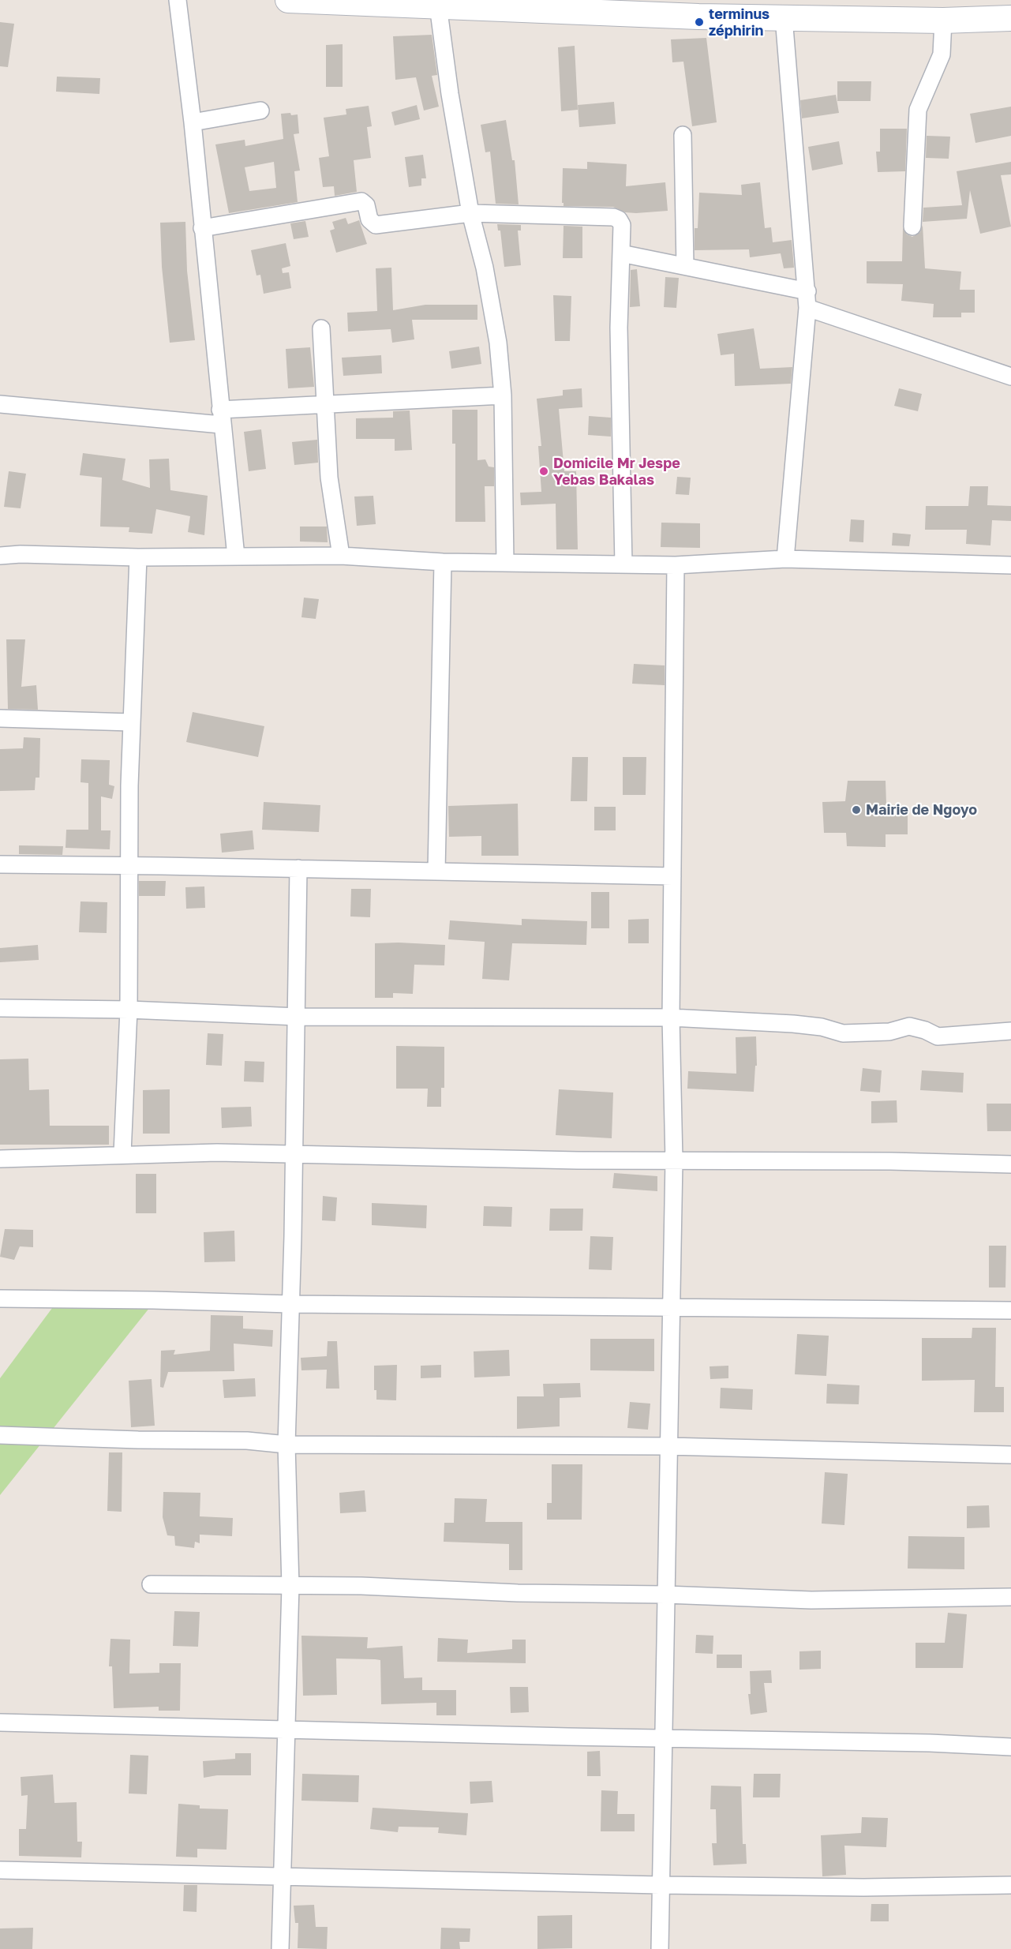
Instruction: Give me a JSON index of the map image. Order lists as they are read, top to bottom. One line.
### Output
{"places":["terminus zéphirin","Domicile Mr Jespe Yebas Bakalas","Mairie de Ngoyo"]}
